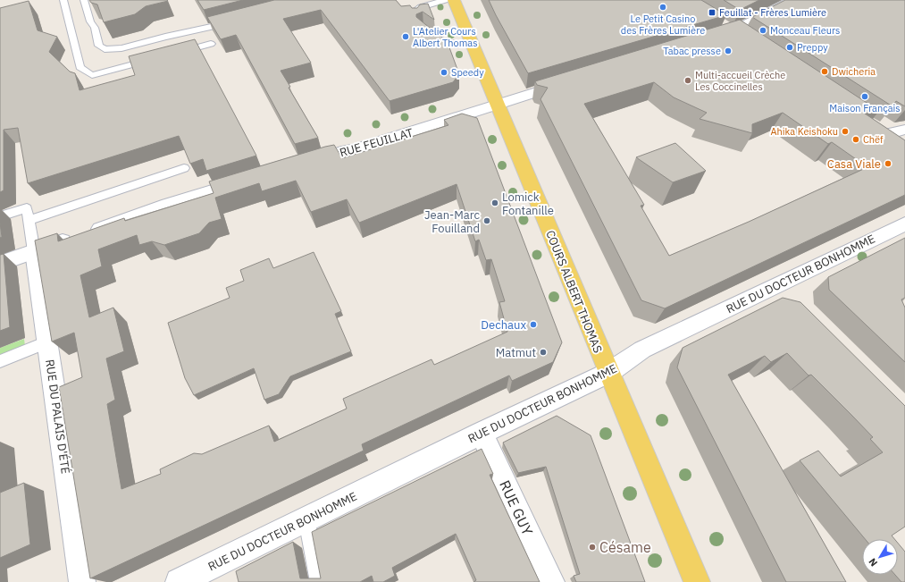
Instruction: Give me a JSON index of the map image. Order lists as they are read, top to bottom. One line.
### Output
{"streets":{"main road":["COURS ALBERT THOMAS"],"street":["RUE FEUILLAT","RUE DU DOCTEUR BONHOMME","RUE DU PALAIS D'ÉTÉ","RUE GUY"]},"crossings":[["RUE FEUILLAT","COURS ALBERT THOMAS"],["RUE DU DOCTEUR BONHOMME","COURS ALBERT THOMAS"],["RUE DU DOCTEUR BONHOMME","RUE GUY"]],"places":{"other":["Le Petit Casino des Frères Lumière","Monceau Fleurs","L'Atelier Cours Albert Thomas","Preppy","Tabac presse","Dwicheria","Speedy","Multi-accueil Crèche Les Coccinelles","Maison Français","Ahika Keishoku","Chëf","Casa Viale","Lomick Fontanille","Jean-Marc Fouilland","Dechaux","Matmut","Césame"],"transit":["Feuillat - Frères Lumière"]},"north":"bottom left"}
